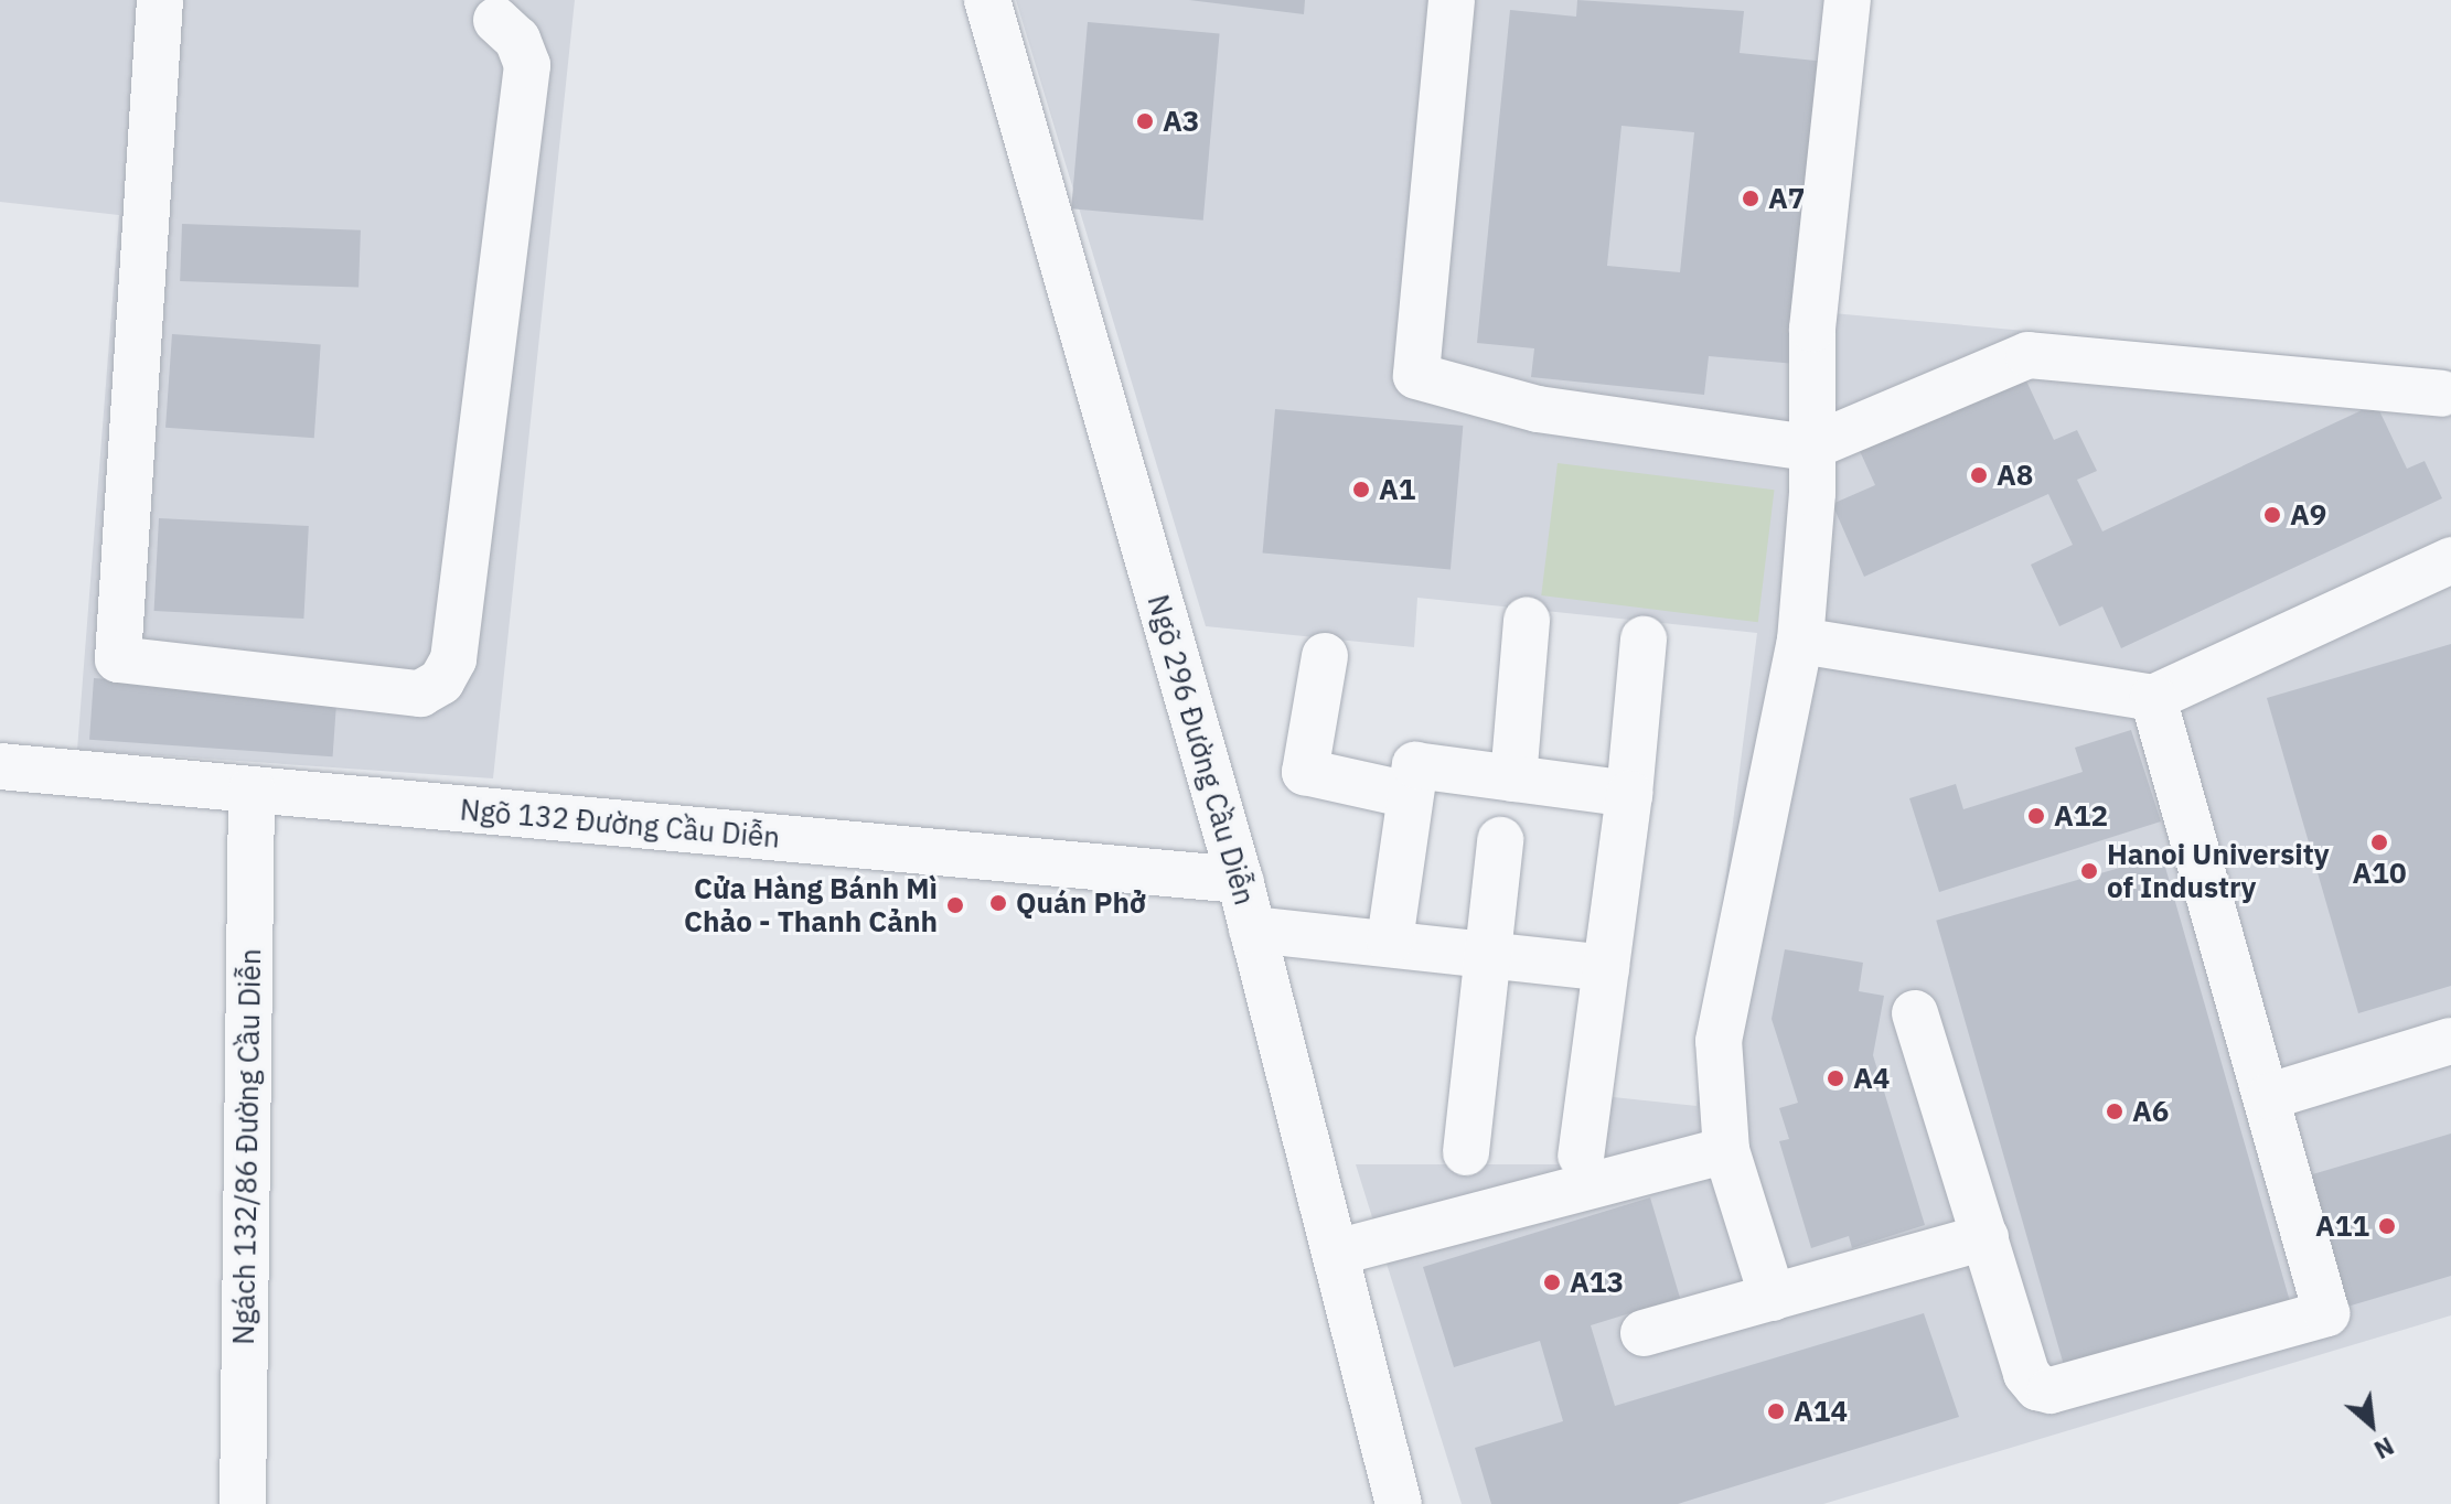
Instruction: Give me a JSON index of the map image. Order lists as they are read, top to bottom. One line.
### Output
{"streets":{"street":["Ngõ 296 Đường Cầu Diễn","Ngõ 132 Đường Cầu Diễn","Ngách 132/86 Đường Cầu Diễn"]},"crossings":[["Ngõ 296 Đường Cầu Diễn","Ngõ 132 Đường Cầu Diễn"],["Ngõ 132 Đường Cầu Diễn","Ngách 132/86 Đường Cầu Diễn"]],"places":["A3","A7","A8","A1","A9","A12","A10","Hanoi University of Industry","Quán Phở","Cửa Hàng Bánh Mì Chảo - Thanh Cảnh","A4","A6","A11","A13","A14"],"north":"bottom right"}
